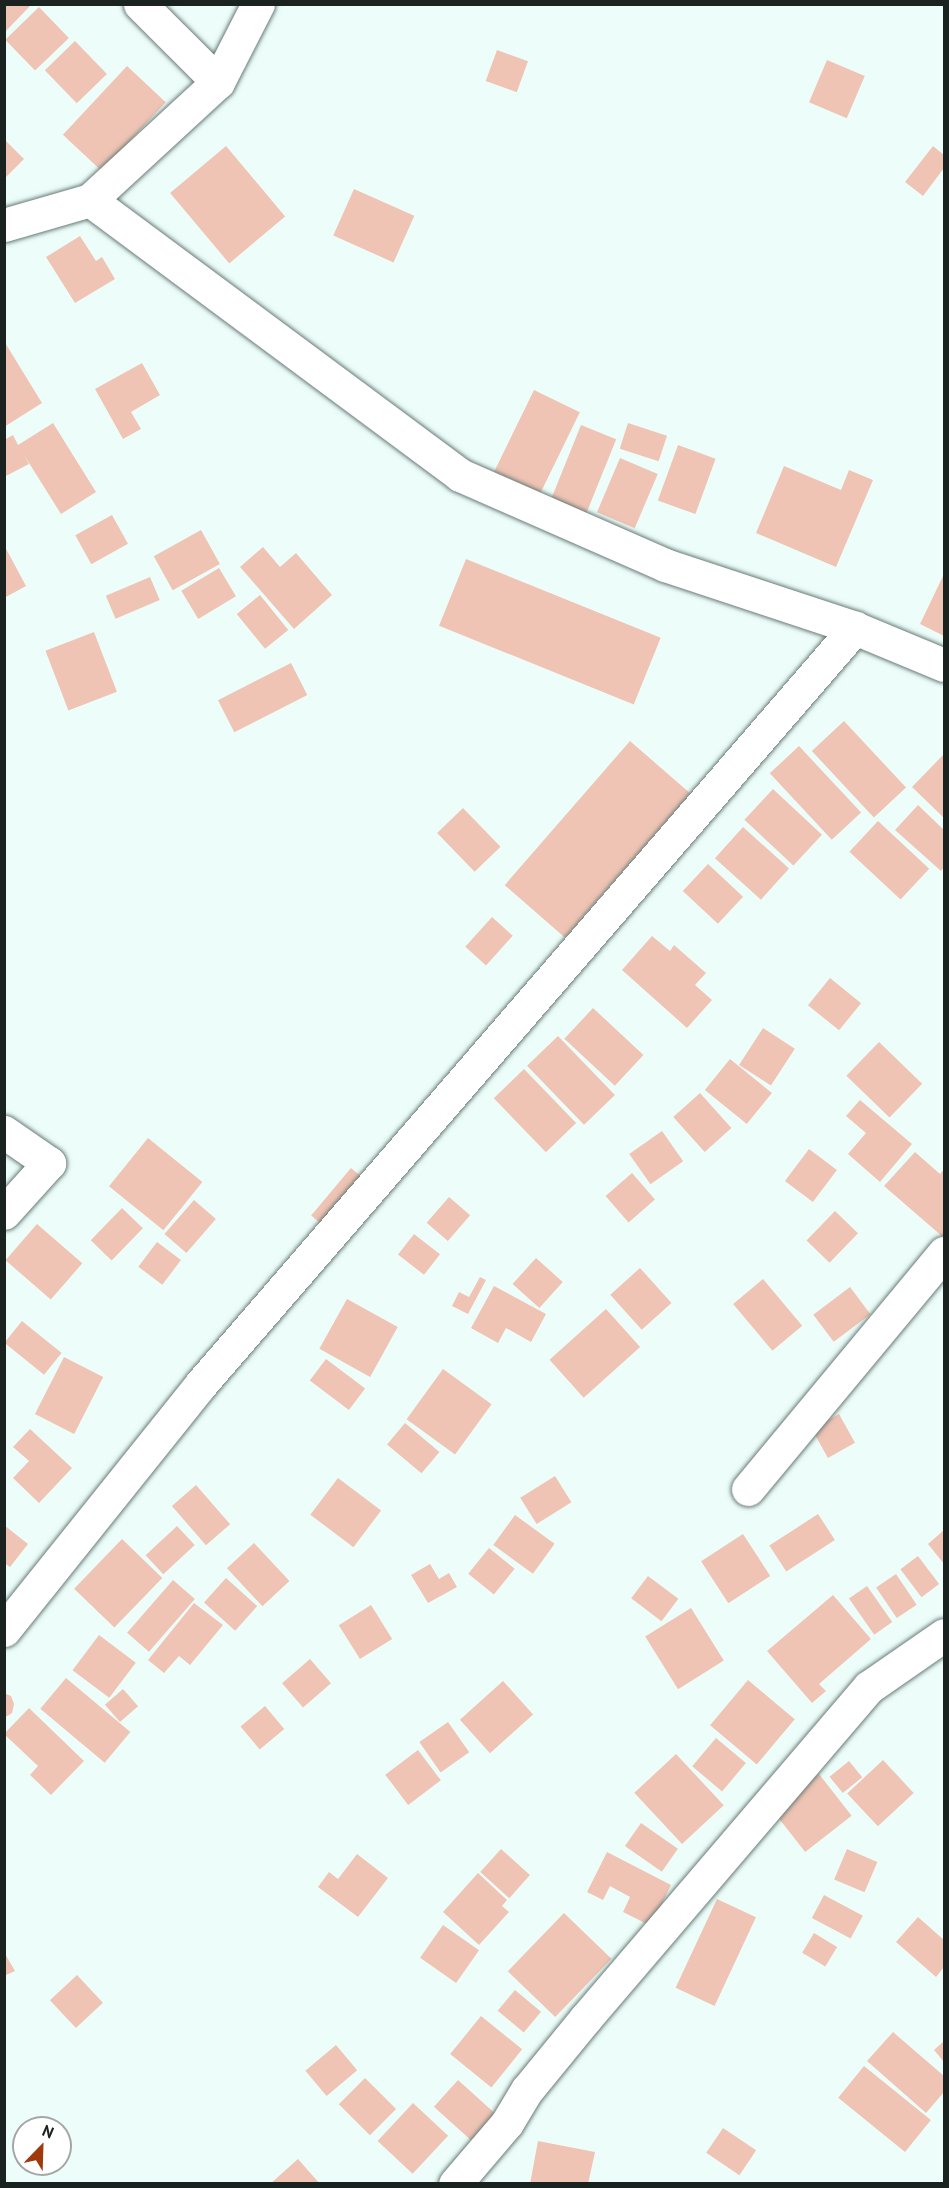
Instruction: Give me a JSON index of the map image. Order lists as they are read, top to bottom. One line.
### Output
{"north":"top right"}
